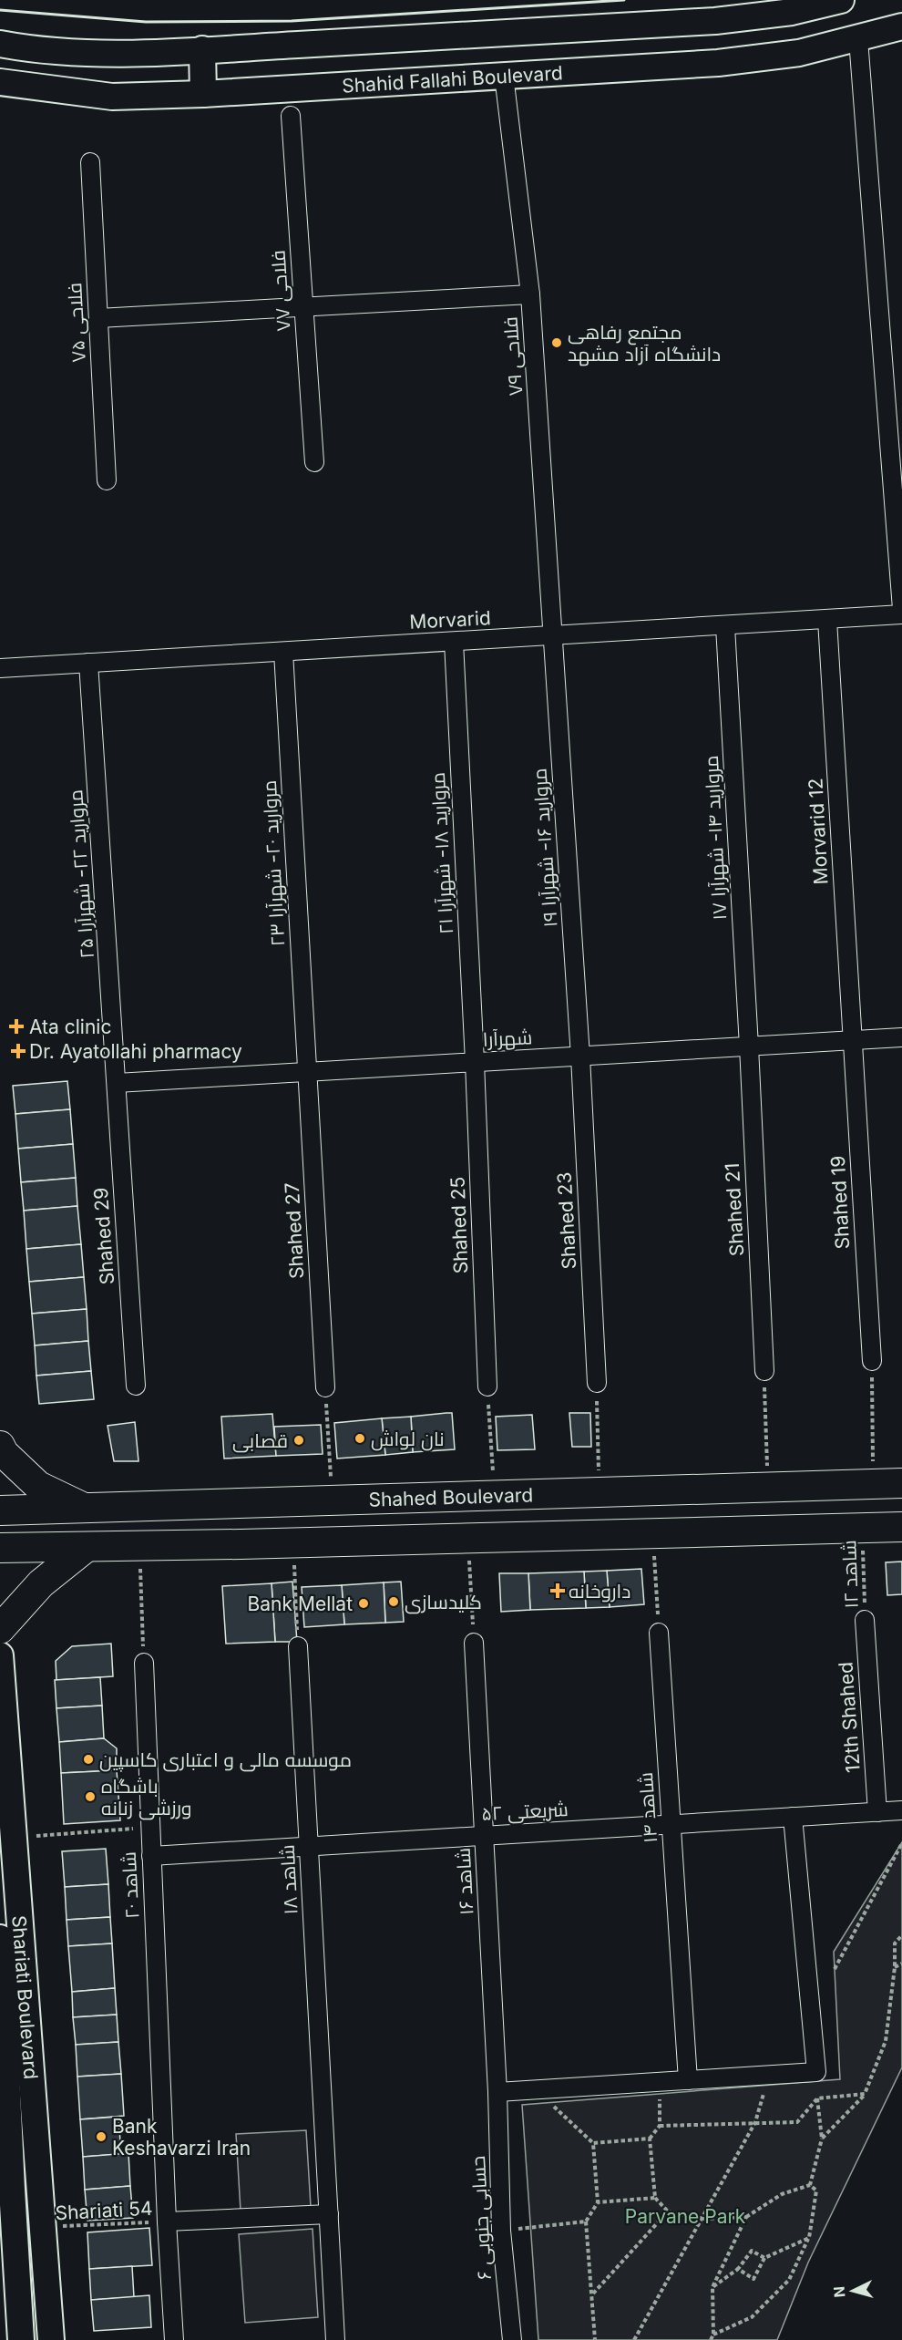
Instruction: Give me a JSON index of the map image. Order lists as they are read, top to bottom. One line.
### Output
{"streets":{"main road":["Shahid Fallahi Boulevard","Shahed Boulevard","Shariati Boulevard"],"street":["فلاحی ۷۷","فلاحی ۷۵","فلاحی ۷۹","Morvarid","Morvarid 12","مروارید ۱۴- شهرآرا ۱۷","مروارید ۱۶- شهرآرا ۱۹","مروارید ۱۸- شهرآرا ۲۱","مروارید ۲۰- شهرآرا ۲۳","مروارید ۲۲- شهرآرا ۲۵","شهرآرا","Shahed 19","Shahed 21","Shahed 23","Shahed 25","Shahed 27","Shahed 29","12th Shahed","شاهد ۱۴","شریعتی ۵۲","شاهد ۱۸","شاهد ۱۶","شاهد ۲۰","حسابی جنوبی ۶"],"path":["شاهد ۱۲","Shariati 54"]},"crossings":[["Shahid Fallahi Boulevard","فلاحی ۷۹"],["فلاحی ۷۹","Morvarid"],["فلاحی ۷۹","مروارید ۱۶- شهرآرا ۱۹"],["Morvarid","Morvarid 12"],["Morvarid","مروارید ۱۴- شهرآرا ۱۷"],["Morvarid","مروارید ۱۶- شهرآرا ۱۹"],["Morvarid","مروارید ۱۸- شهرآرا ۲۱"],["Morvarid","مروارید ۲۰- شهرآرا ۲۳"],["Morvarid","مروارید ۲۲- شهرآرا ۲۵"],["Morvarid 12","شهرآرا"],["Morvarid 12","Shahed 19"],["مروارید ۱۴- شهرآرا ۱۷","شهرآرا"],["مروارید ۱۴- شهرآرا ۱۷","Shahed 21"],["مروارید ۱۶- شهرآرا ۱۹","شهرآرا"],["مروارید ۱۶- شهرآرا ۱۹","Shahed 23"],["مروارید ۱۸- شهرآرا ۲۱","شهرآرا"],["مروارید ۱۸- شهرآرا ۲۱","Shahed 25"],["مروارید ۲۰- شهرآرا ۲۳","شهرآرا"],["مروارید ۲۰- شهرآرا ۲۳","Shahed 27"],["مروارید ۲۲- شهرآرا ۲۵","شهرآرا"],["مروارید ۲۲- شهرآرا ۲۵","Shahed 29"],["شهرآرا","Shahed 19"],["شهرآرا","Shahed 21"],["شهرآرا","Shahed 23"],["شهرآرا","Shahed 25"],["شهرآرا","Shahed 27"],["شهرآرا","Shahed 29"],["شاهد ۱۲","12th Shahed"],["12th Shahed","شریعتی ۵۲"],["شاهد ۱۴","شریعتی ۵۲"],["شریعتی ۵۲","شاهد ۱۸"],["شریعتی ۵۲","شاهد ۱۶"],["شریعتی ۵۲","شاهد ۲۰"],["شاهد ۱۶","حسابی جنوبی ۶"],["شاهد ۲۰","Shariati 54"],["Shariati Boulevard","Shariati 54"]],"parks":["Parvane Park"],"places":{"other":["مجتمع رفاهی دانشگاه آزاد مشهد","نان لواش","قصابی","کلیدسازی","Bank Mellat","موسسه مالی و اعتباری کاسپین","باشگاه ورزشی زنانه","Bank Keshavarzi Iran"],"health":["Ata clinic","Dr. Ayatollahi pharmacy","داروخانه"]},"north":"left"}
